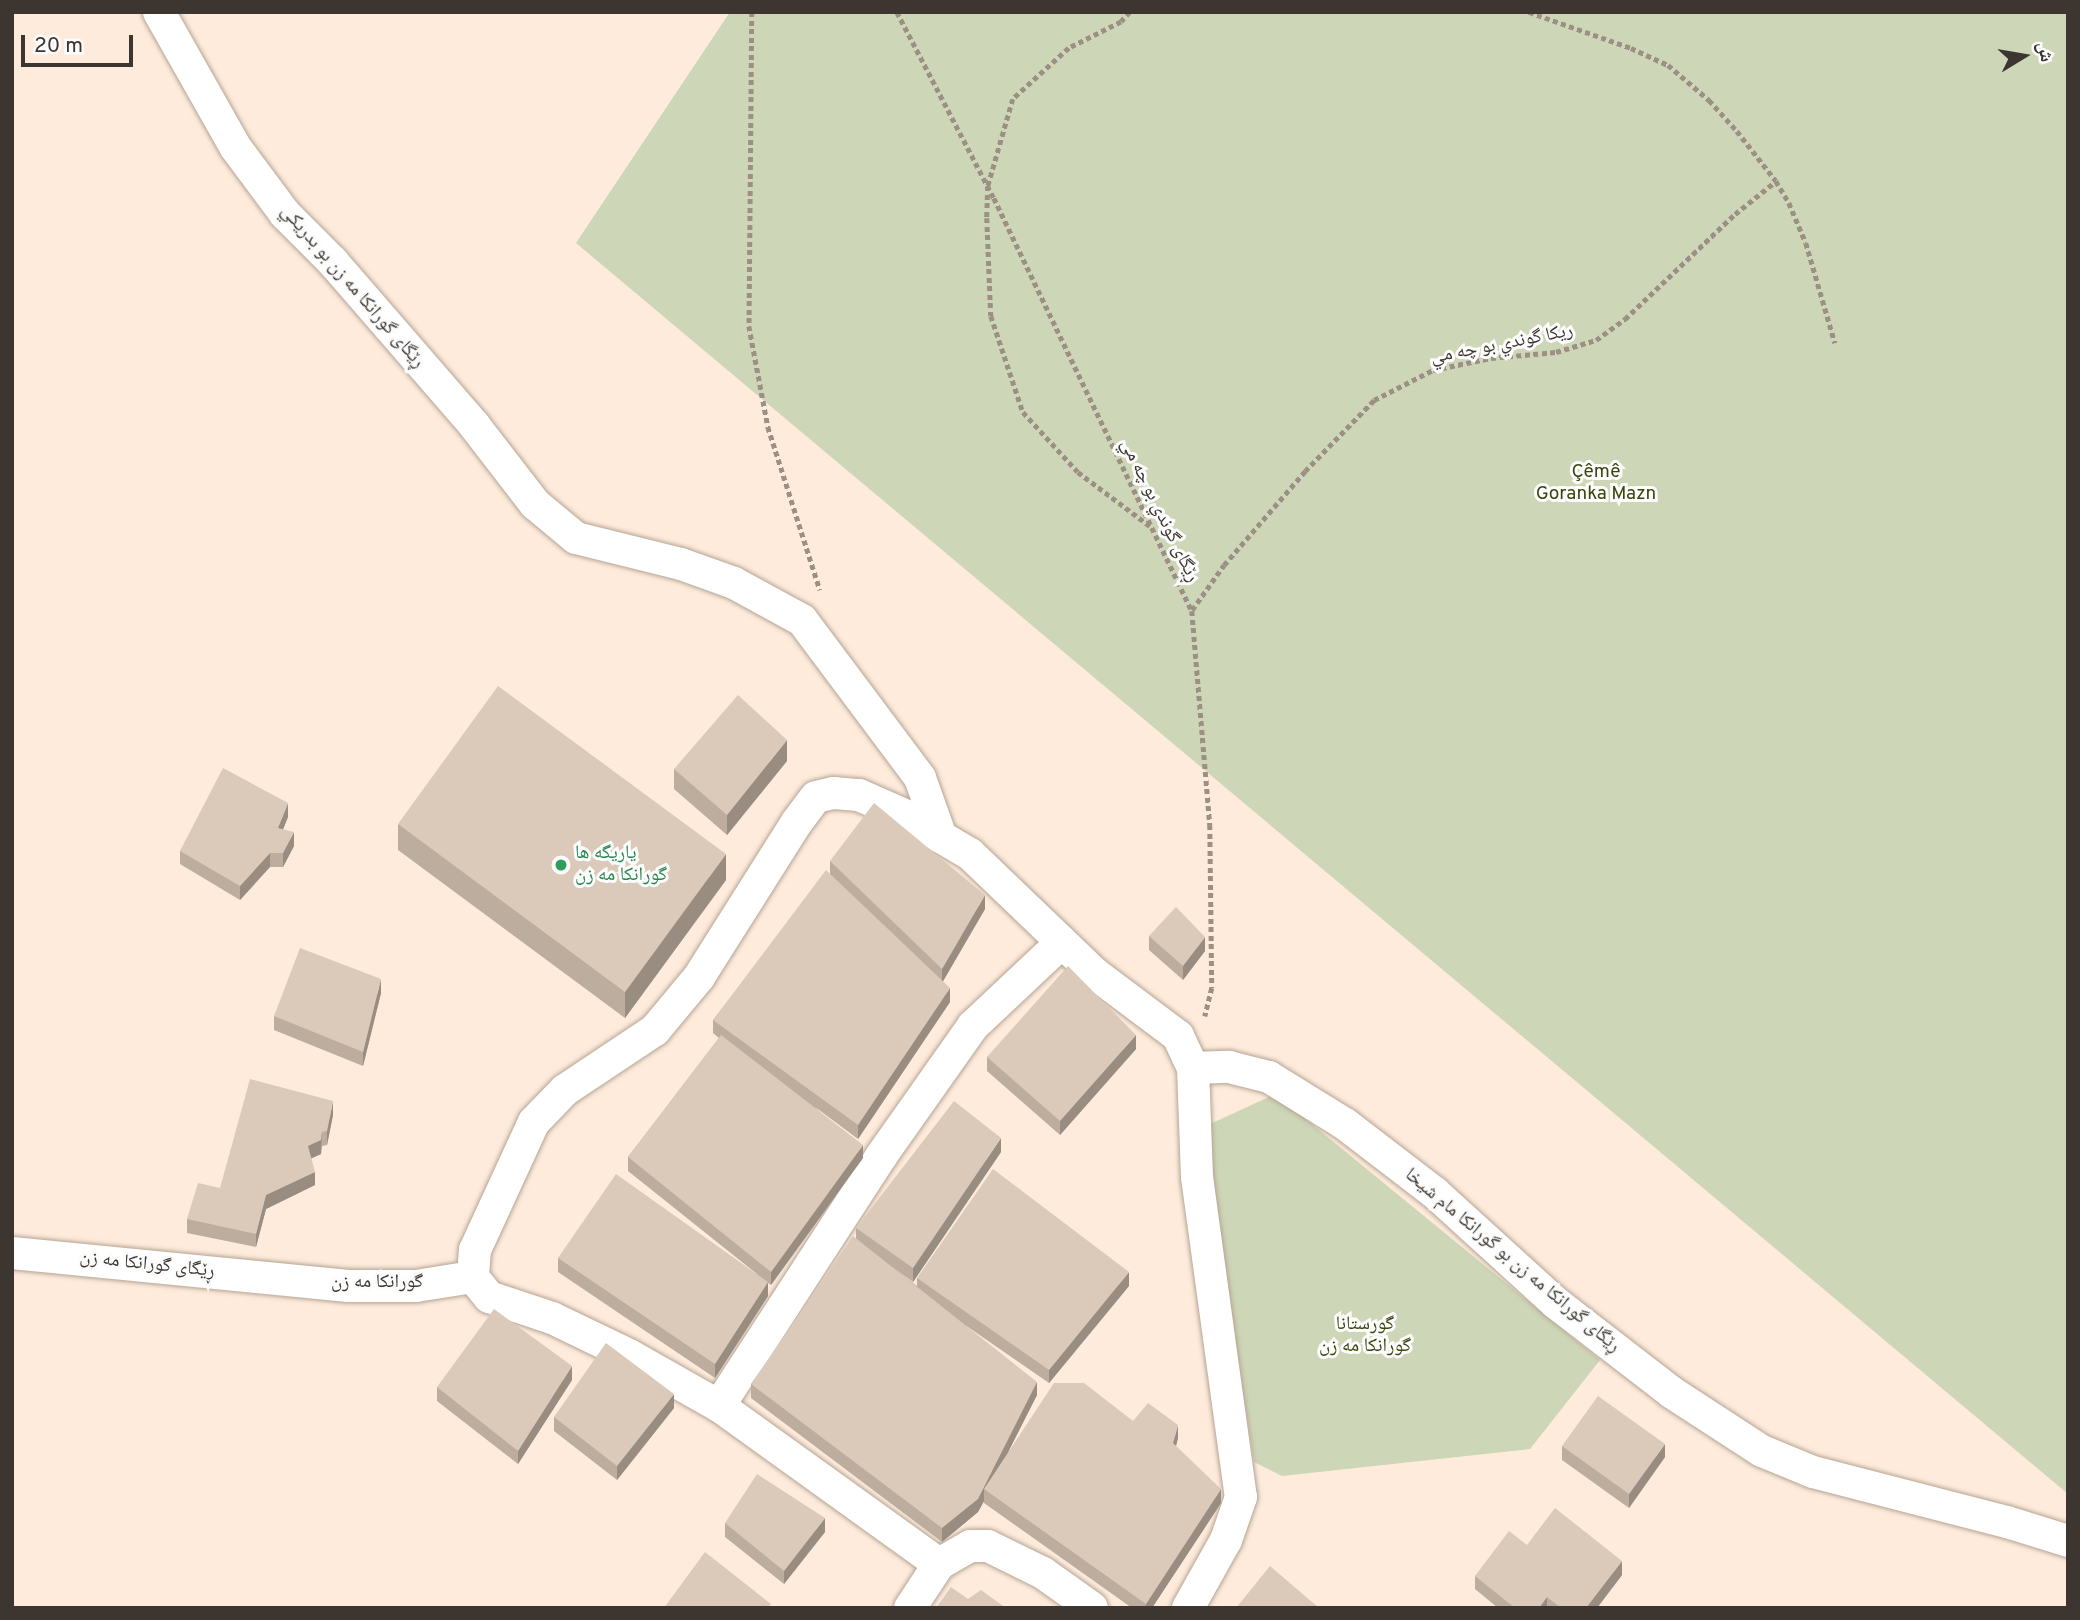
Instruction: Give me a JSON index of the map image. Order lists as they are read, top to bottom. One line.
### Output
{"streets":{"street":["ڕێگای گورانكا مه زن بو بدريكي","ڕێگای گورانكا مه زن بو گورانکا مام شيخا","ڕێگای گورانكا مه زن","گورانكا مه زن"],"path":["ريكا گوندي بو چه مي","ڕێگای گوندي بو چه مي"]},"crossings":[["ريكا گوندي بو چه مي","ڕێگای گوندي بو چه مي"],["ڕێگای گوندي بو چه مي","ڕێگای گورانكا مه زن بو گورانکا مام شيخا"],["ڕێگای گورانكا مه زن","گورانكا مه زن"]],"parks":["Çêmê Goranka Mazn","گورستانا گورانكا مه زن"],"places":["ياريگه ها گورانكا مه زن"],"scale_bar":"20 m","north":"right"}
